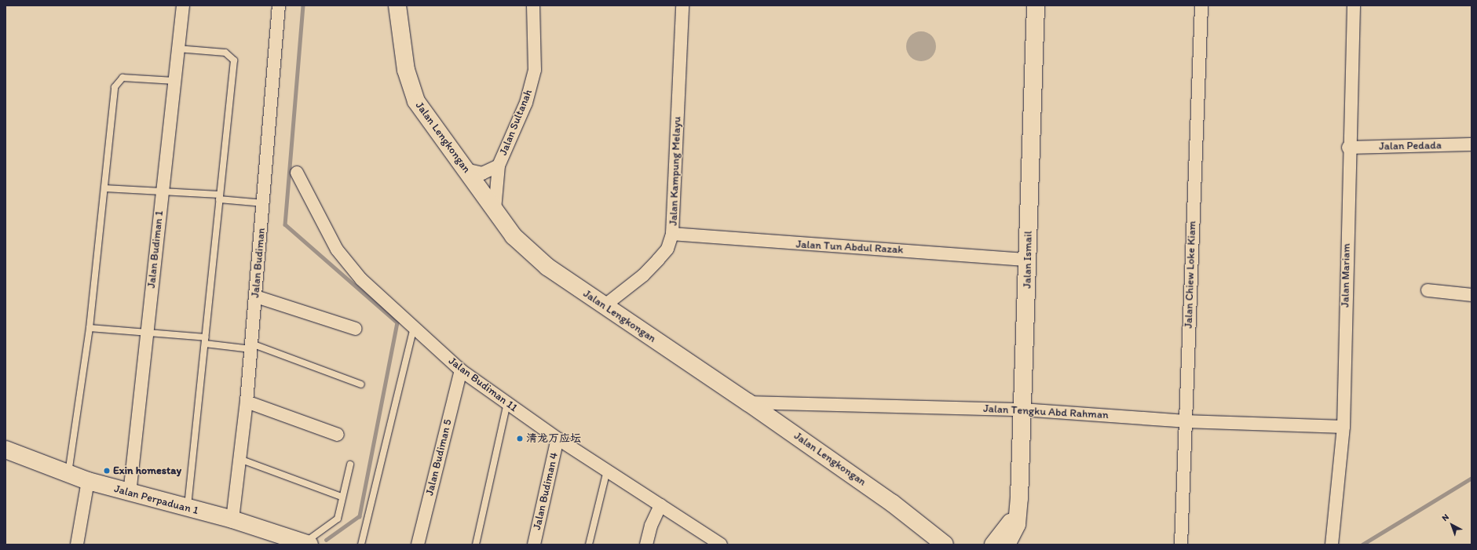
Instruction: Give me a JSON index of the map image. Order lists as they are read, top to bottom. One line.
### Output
{"streets":{"street":["Jalan Sultanah","Jalan Lengkongan","Jalan Pedada","Jalan Kampung Melayu","Jalan Tun Abdul Razak","Jalan Budiman 1","Jalan Ismail","Jalan Budiman","Jalan Chiew Loke Kiam","Jalan Mariam","Jalan Budiman 11","Jalan Tengku Abd Rahman","Jalan Budiman 5","Jalan Budiman 4","Jalan Perpaduan 1"]},"crossings":[["Jalan Sultanah","Jalan Lengkongan"],["Jalan Lengkongan","Jalan Kampung Melayu"],["Jalan Lengkongan","Jalan Tengku Abd Rahman"],["Jalan Pedada","Jalan Mariam"],["Jalan Kampung Melayu","Jalan Tun Abdul Razak"],["Jalan Tun Abdul Razak","Jalan Ismail"],["Jalan Budiman 1","Jalan Perpaduan 1"],["Jalan Ismail","Jalan Tengku Abd Rahman"],["Jalan Budiman","Jalan Perpaduan 1"],["Jalan Chiew Loke Kiam","Jalan Tengku Abd Rahman"],["Jalan Mariam","Jalan Tengku Abd Rahman"],["Jalan Budiman 11","Jalan Budiman 5"],["Jalan Budiman 11","Jalan Budiman 4"]],"places":["清龙万应坛","Exin homestay"],"north":"top left"}
